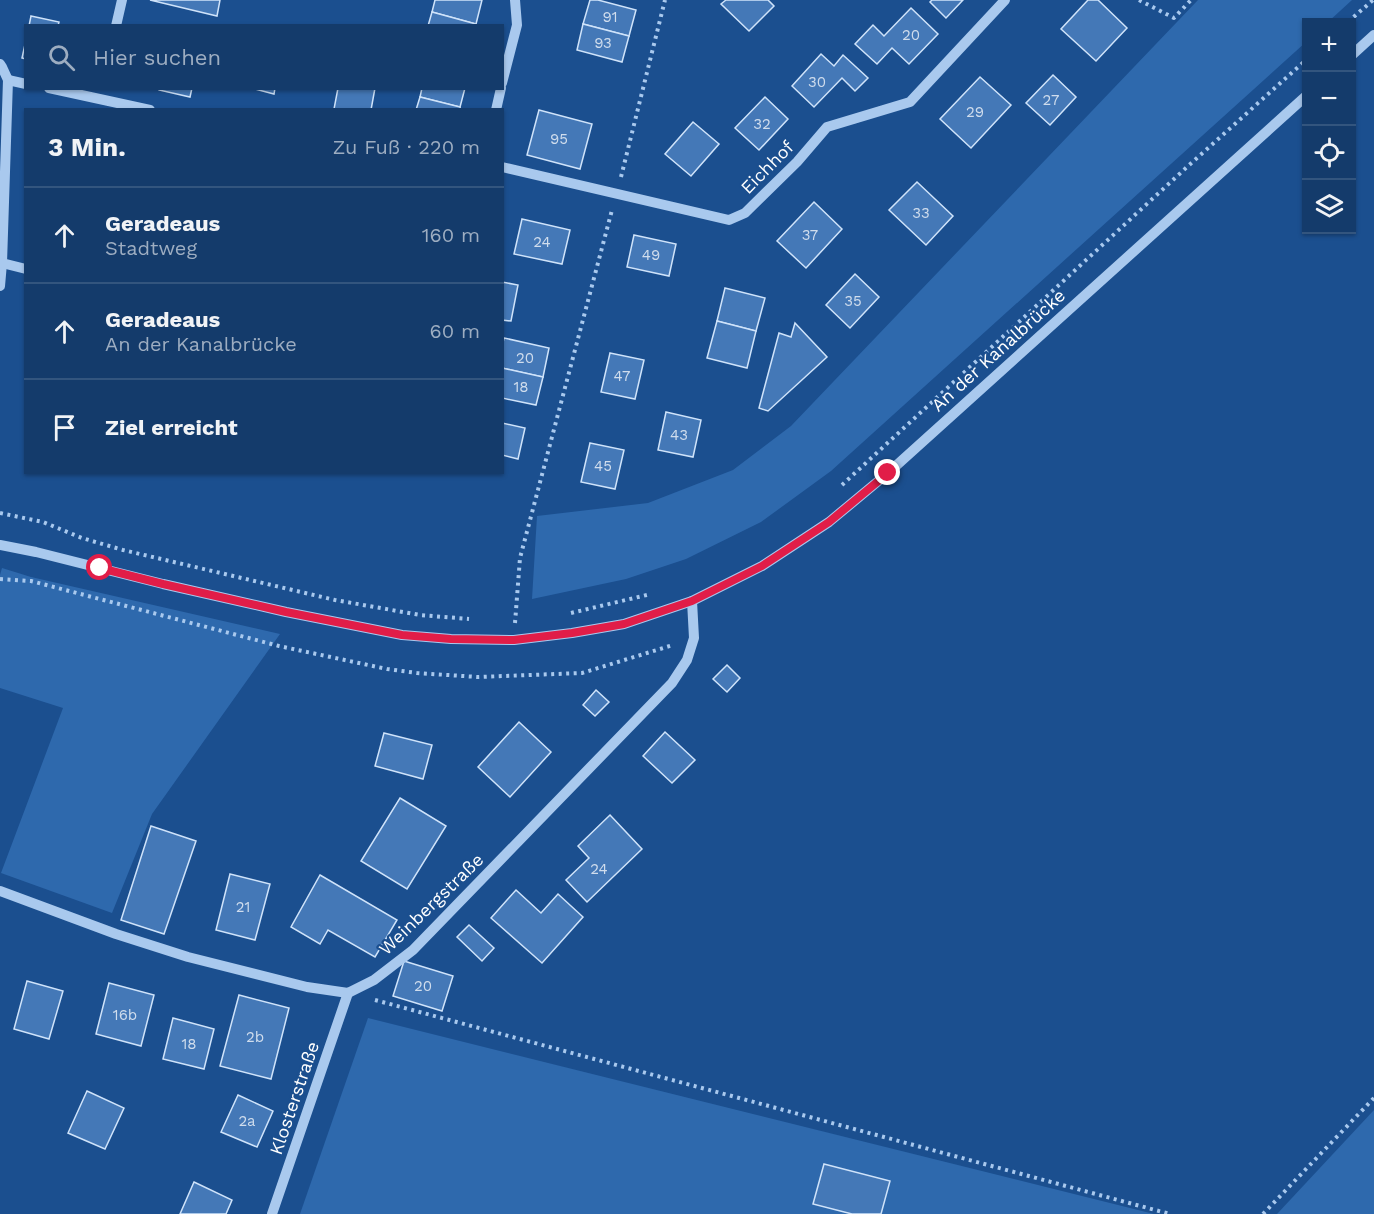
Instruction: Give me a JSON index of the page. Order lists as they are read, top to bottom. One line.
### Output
{"streets":{"street":["Eichhof","An der Kanalbrücke","Weinbergstraße","Klosterstraße"]},"crossings":[["An der Kanalbrücke","Weinbergstraße"],["Weinbergstraße","Klosterstraße"]],"house_numbers":["91","20","93","30","27","29","32","95","33","37","24","49","35","20","47","18","43","45","24","21","20","16b","2b","18","2a"],"page":{"map_buttons":["+","−"],"search":"Hier suchen","heading":["3 Min.","Zu Fuß · 220 m"],"list":[["Geradeaus","Stadtweg","160 m"],["Geradeaus","An der Kanalbrücke","60 m"],"Ziel erreicht"]}}
